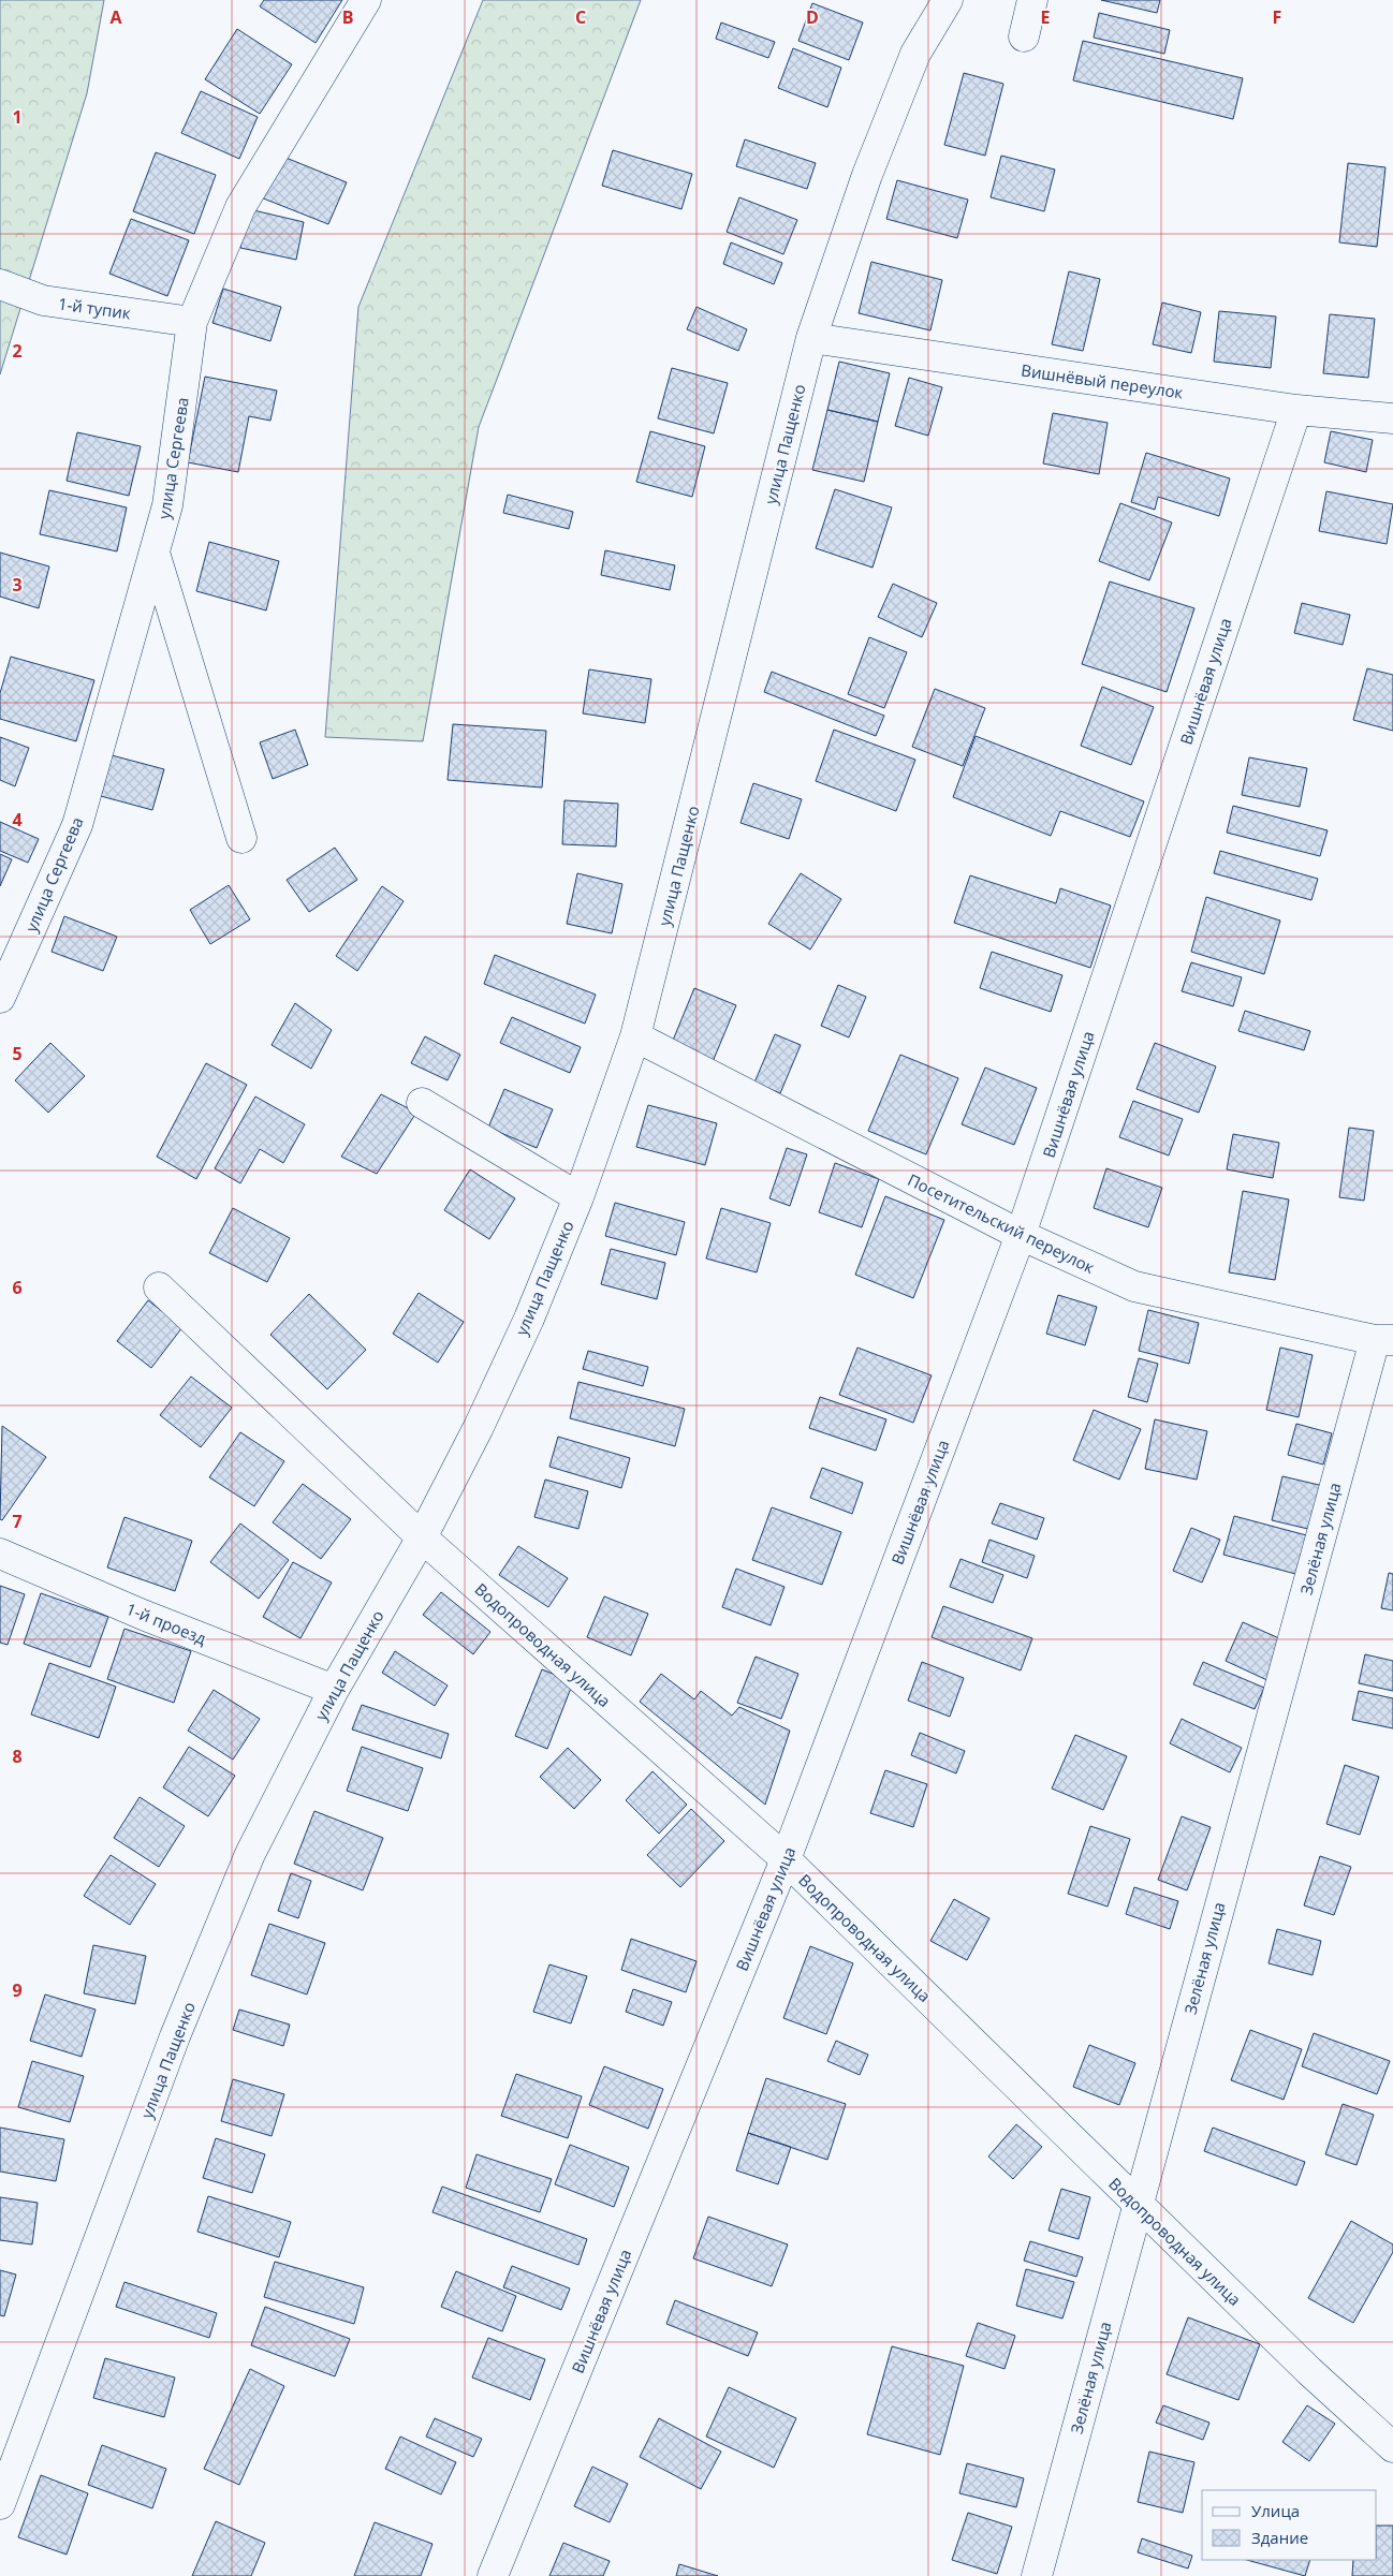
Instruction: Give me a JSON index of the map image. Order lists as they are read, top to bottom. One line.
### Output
{"streets":{"street":["1-й тупик","Вишнёвый переулок","улица Пащенко","улица Сергеева","Вишнёвая улица","Посетительский переулок","Зелёная улица","1-й проезд","Водопроводная улица"]},"crossings":[["1-й тупик","улица Сергеева"],["Вишнёвый переулок","улица Пащенко"],["Вишнёвый переулок","Вишнёвая улица"],["улица Пащенко","Посетительский переулок"],["улица Пащенко","1-й проезд"],["улица Пащенко","Водопроводная улица"],["Вишнёвая улица","Посетительский переулок"],["Вишнёвая улица","Водопроводная улица"],["Посетительский переулок","Зелёная улица"],["Зелёная улица","Водопроводная улица"]],"legend":["Улица","Здание"],"grid":{"columns":["A","B","C","D","E","F"],"rows":["1","2","3","4","5","6","7","8","9"]}}
